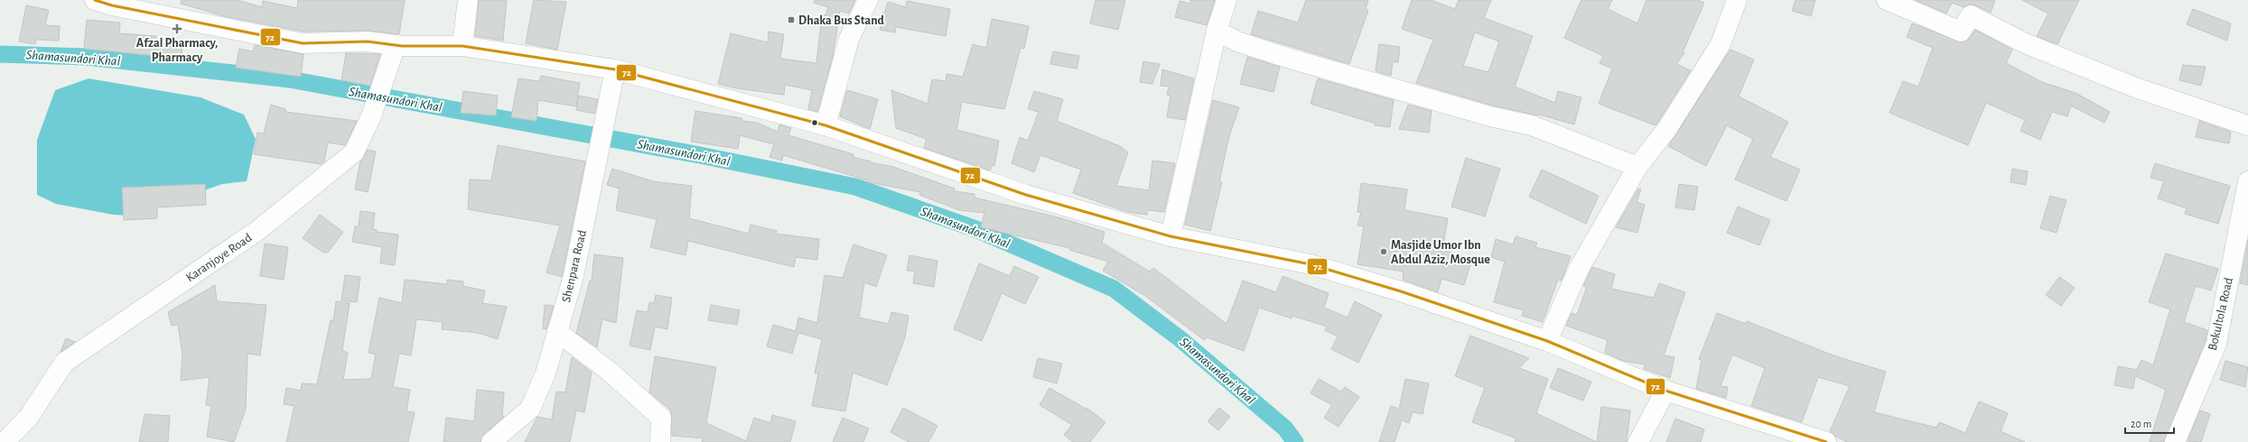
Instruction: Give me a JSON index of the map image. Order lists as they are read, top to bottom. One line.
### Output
{"streets":{"street":["Karanjoye Road","Shenpara Road","Bokultola Road"]},"water":["Shamasundori Khal"],"places":{"transit":["Dhaka Bus Stand"],"health":["Afzal Pharmacy, Pharmacy"],"other":["Masjide Umor Ibn Abdul Aziz, Mosque"]},"lines":["transit line 72"],"scale_bar":"20 m"}
